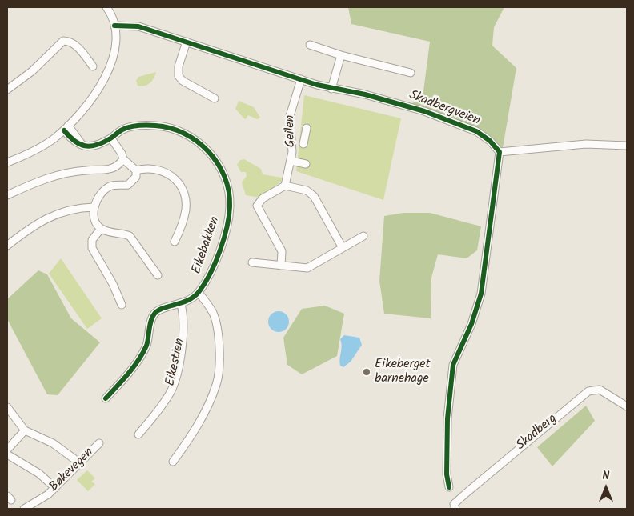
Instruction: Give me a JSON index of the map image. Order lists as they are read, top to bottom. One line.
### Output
{"streets":{"street":["Skadbergveien","Geilen","Eikebakken","Eikestien","Skadberg","Bøkevegen"]},"crossings":[["Skadbergveien","Geilen"],["Eikebakken","Eikestien"]],"places":["Eikeberget barnehage"],"north":"top"}
